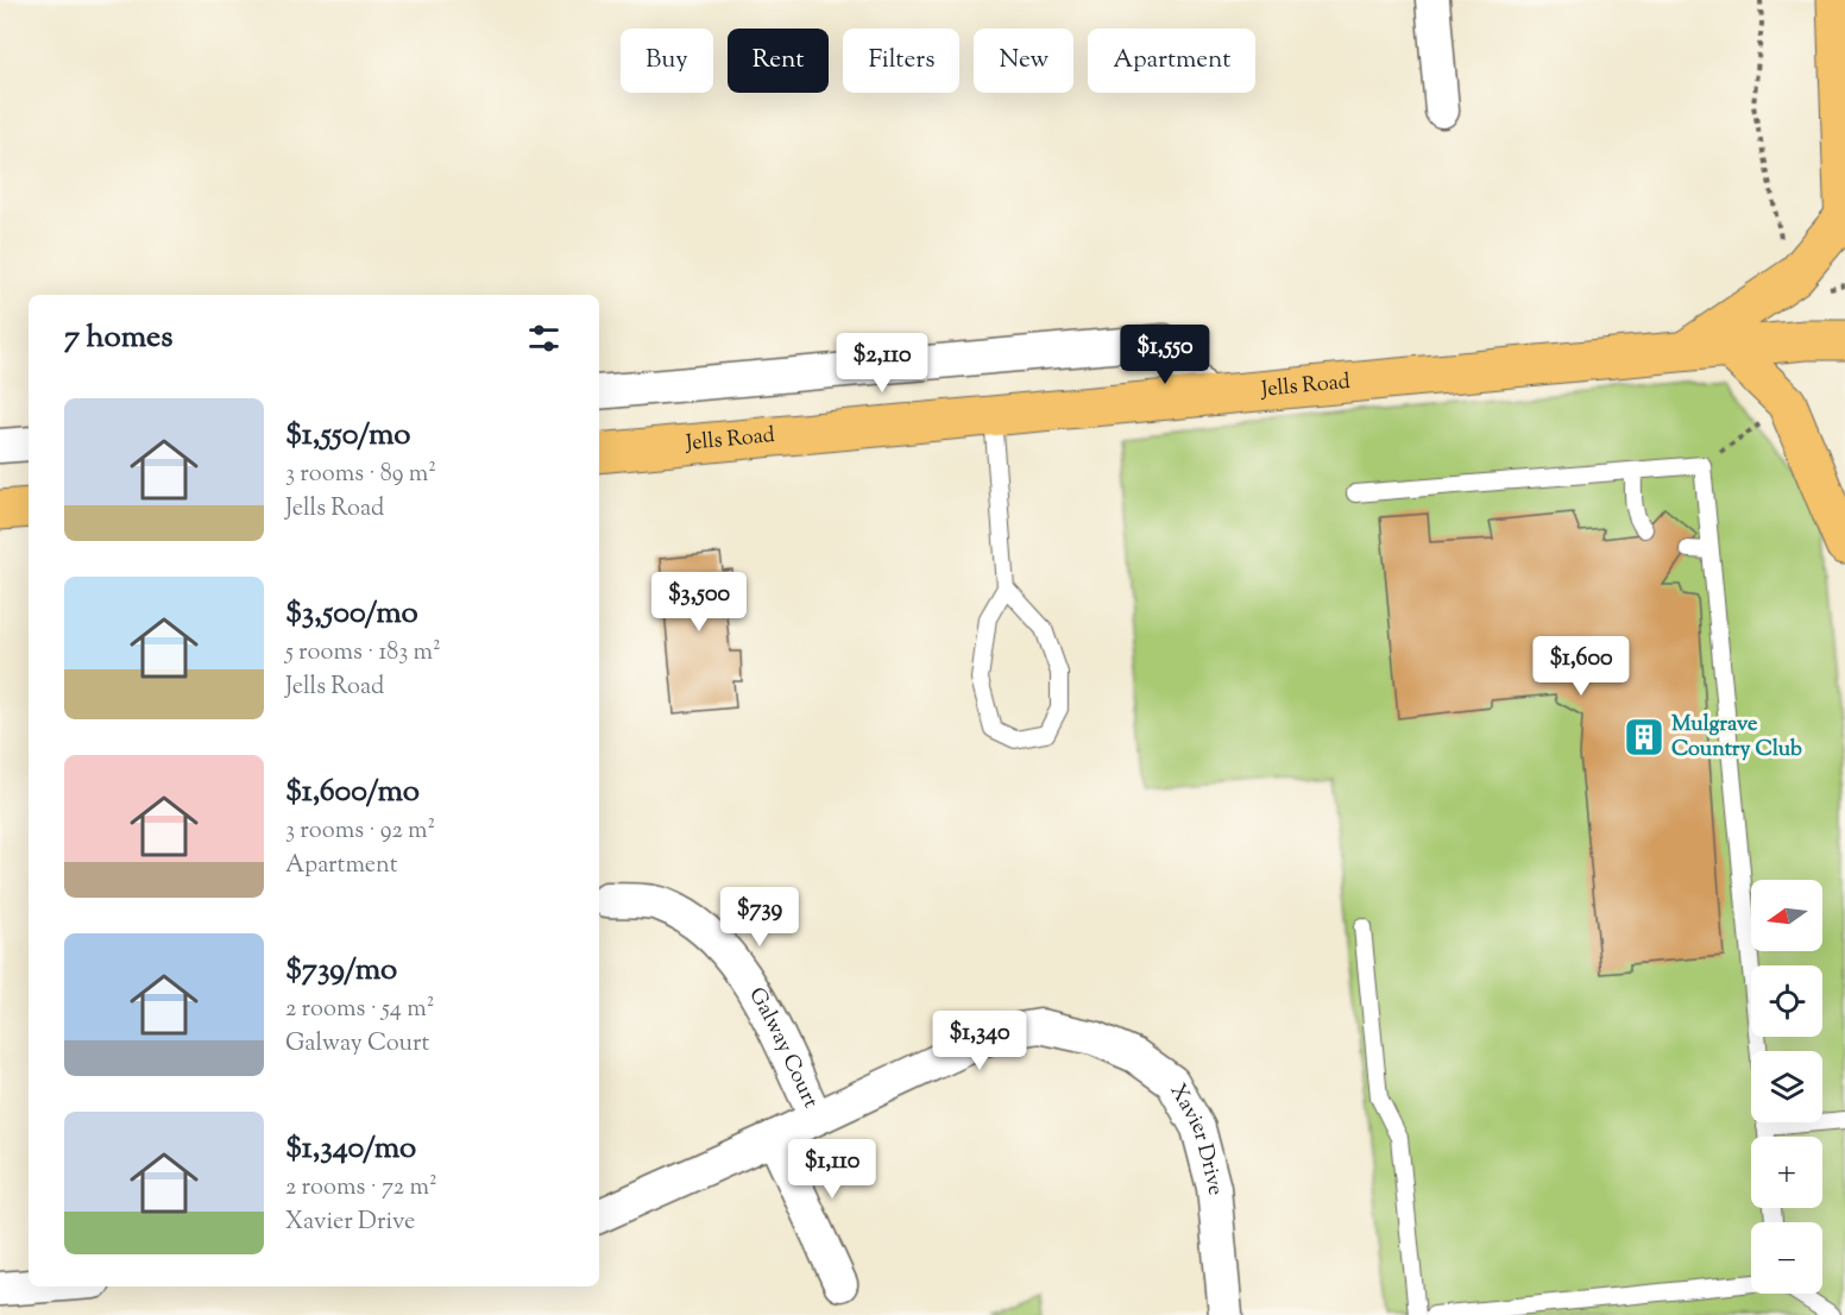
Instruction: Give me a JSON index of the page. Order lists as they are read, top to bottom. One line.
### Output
{"streets":{"main road":["Jells Road"],"street":["Galway Court","Xavier Drive"]},"crossings":[["Galway Court","Xavier Drive"]],"places":{"building":["Mulgrave Country Club"]},"north":"left","page":{"chip":["Buy","Rent","Filters","New","Apartment"],"heading":"7 homes","price":["$1,550","$2,110","$3,500","$1,600","$739","$1,340","$1,110"],"list":[{"name":"$1,550/mo","note":"3 rooms · 89 m² · Jells Road"},{"name":"$3,500/mo","note":"5 rooms · 183 m² · Jells Road"},{"name":"$1,600/mo","note":"3 rooms · 92 m² · Apartment"},{"name":"$739/mo","note":"2 rooms · 54 m² · Galway Court"},{"name":"$1,340/mo","note":"2 rooms · 72 m² · Xavier Drive"}],"map_buttons":["+","−"]}}
